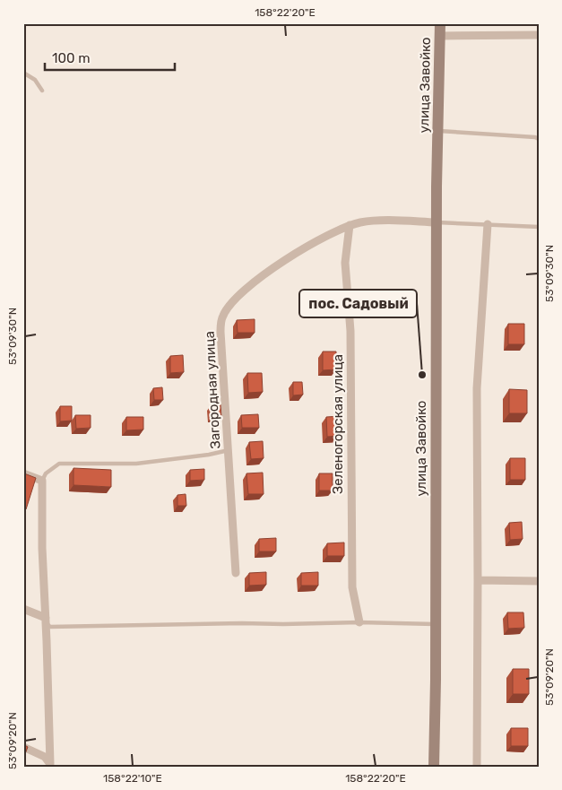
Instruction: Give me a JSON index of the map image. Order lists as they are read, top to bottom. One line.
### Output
{"streets":{"main road":["улица Завойко"],"street":["Загородная улица","Зеленогорская улица"]},"crossings":[["улица Завойко","Загородная улица"],["Загородная улица","Зеленогорская улица"]],"places":["пос. Садовый"],"scale_bar":"100 m","coordinates":["158°22'20\"E","53°09'30\"N","53°09'20\"N","158°22'10\"E"]}
